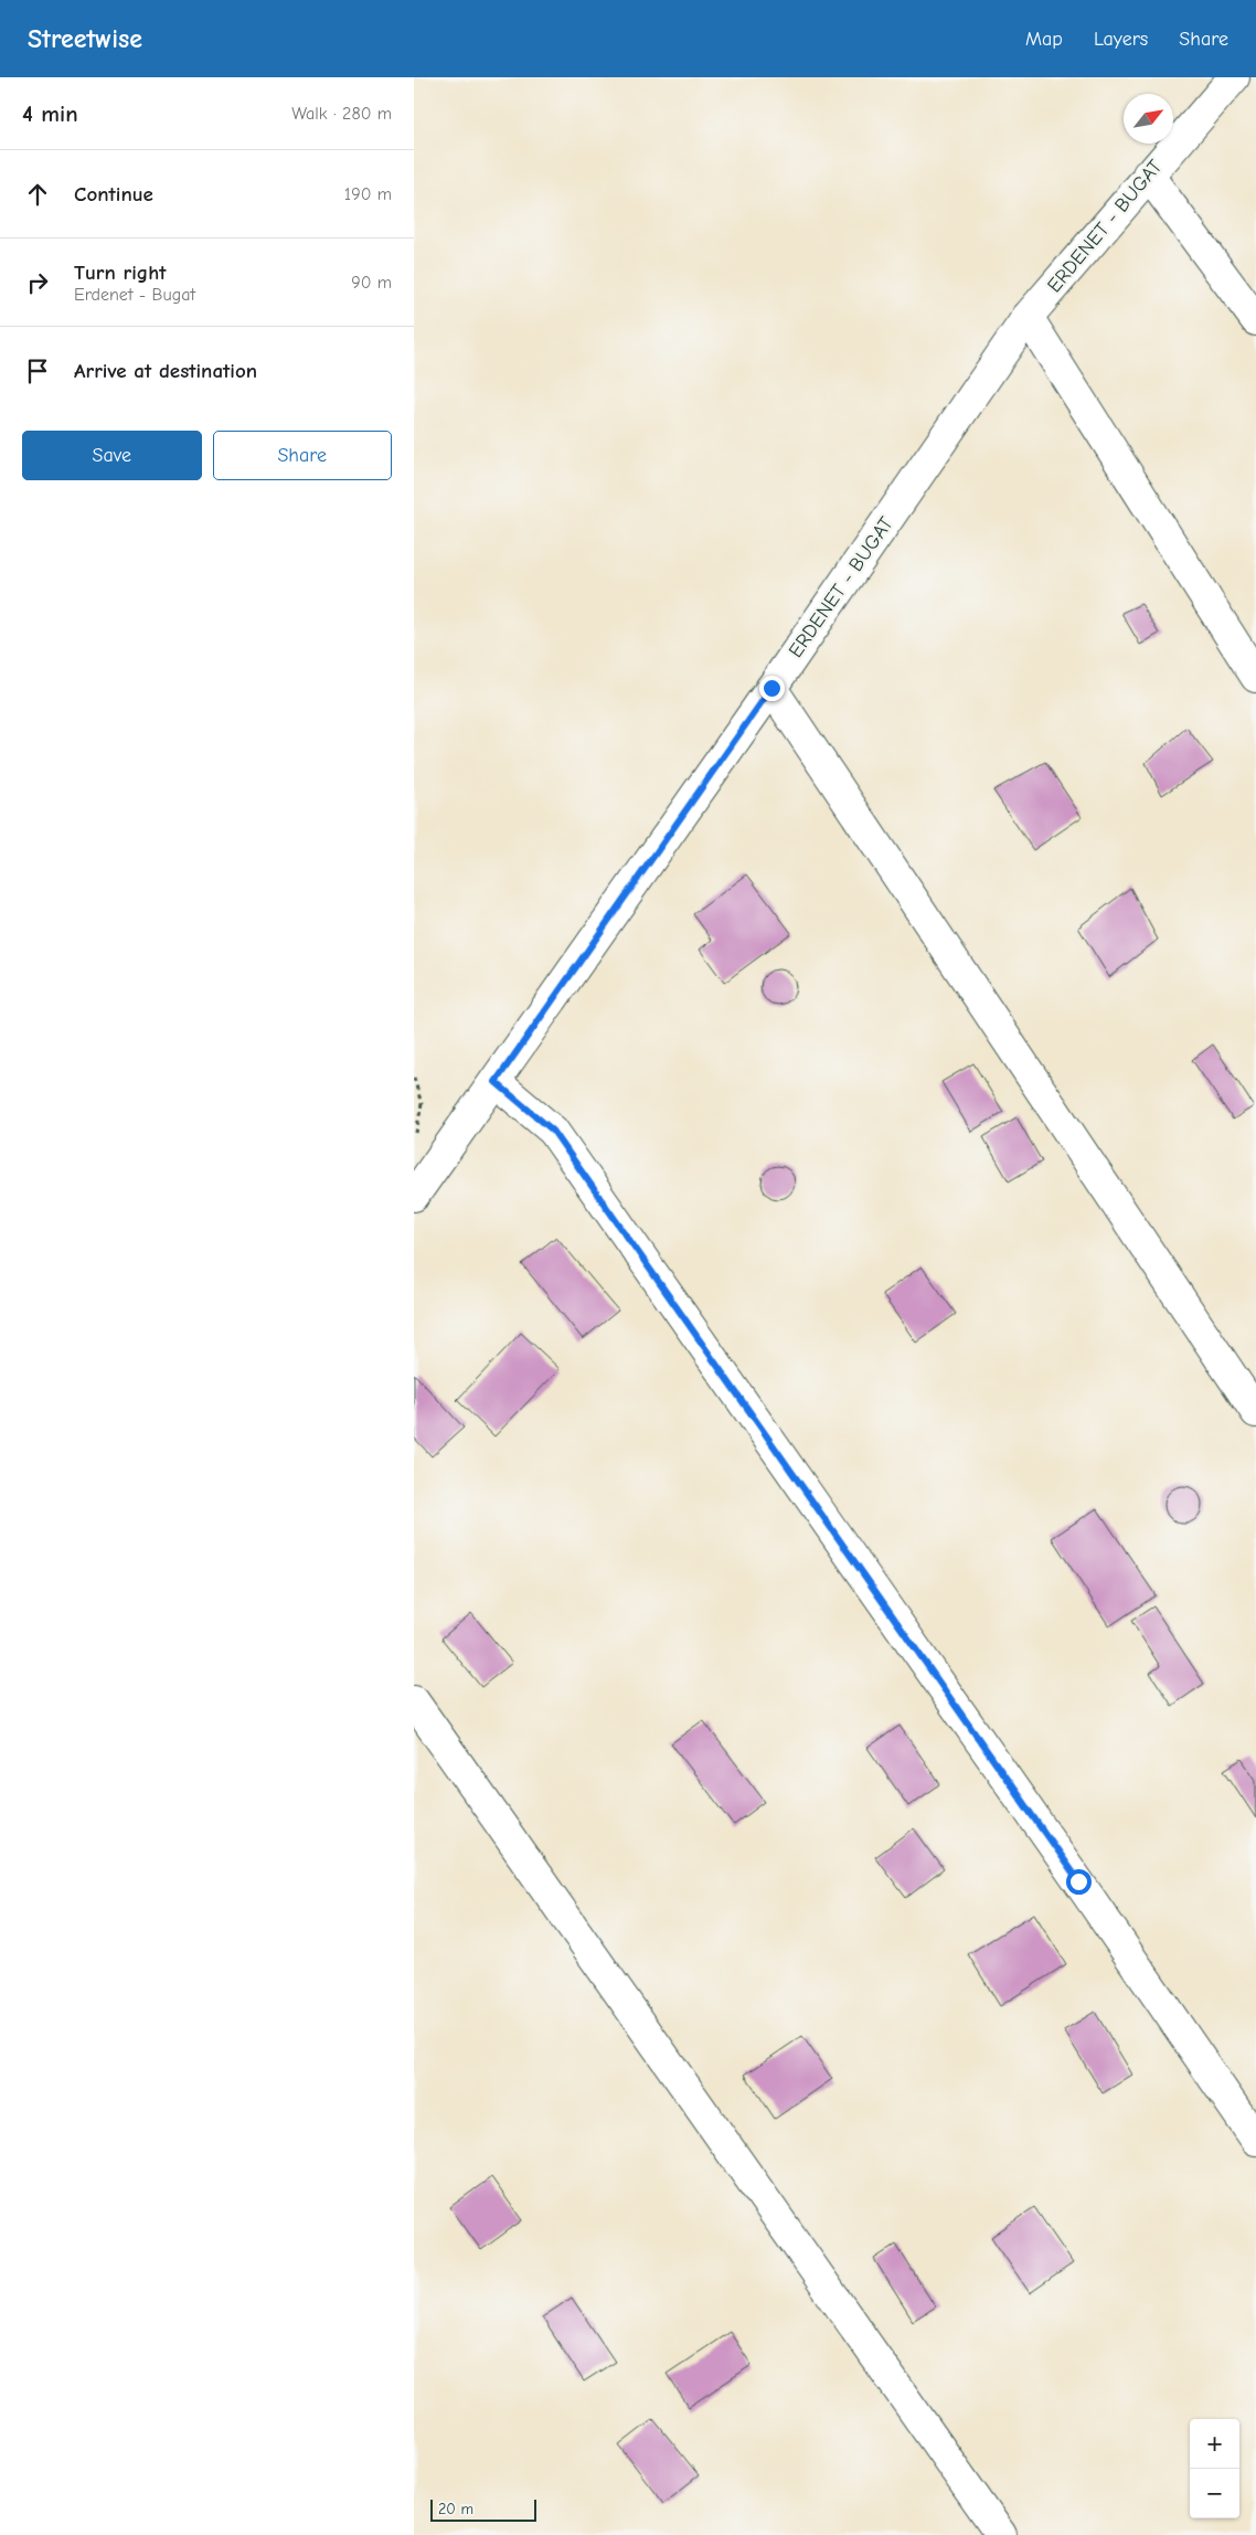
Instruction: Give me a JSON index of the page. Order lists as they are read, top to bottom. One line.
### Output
{"streets":{"street":["ERDENET - BUGAT"]},"scale_bar":"20 m","north":"top right","page":{"header":"Streetwise","nav":["Map","Layers","Share"],"heading":["4 min","Walk · 280 m"],"list":[["Continue","190 m"],["Turn right","Erdenet - Bugat","90 m"],"Arrive at destination"],"buttons":["Save","Share"],"map_buttons":["+","−"],"scale":"20 m"}}
